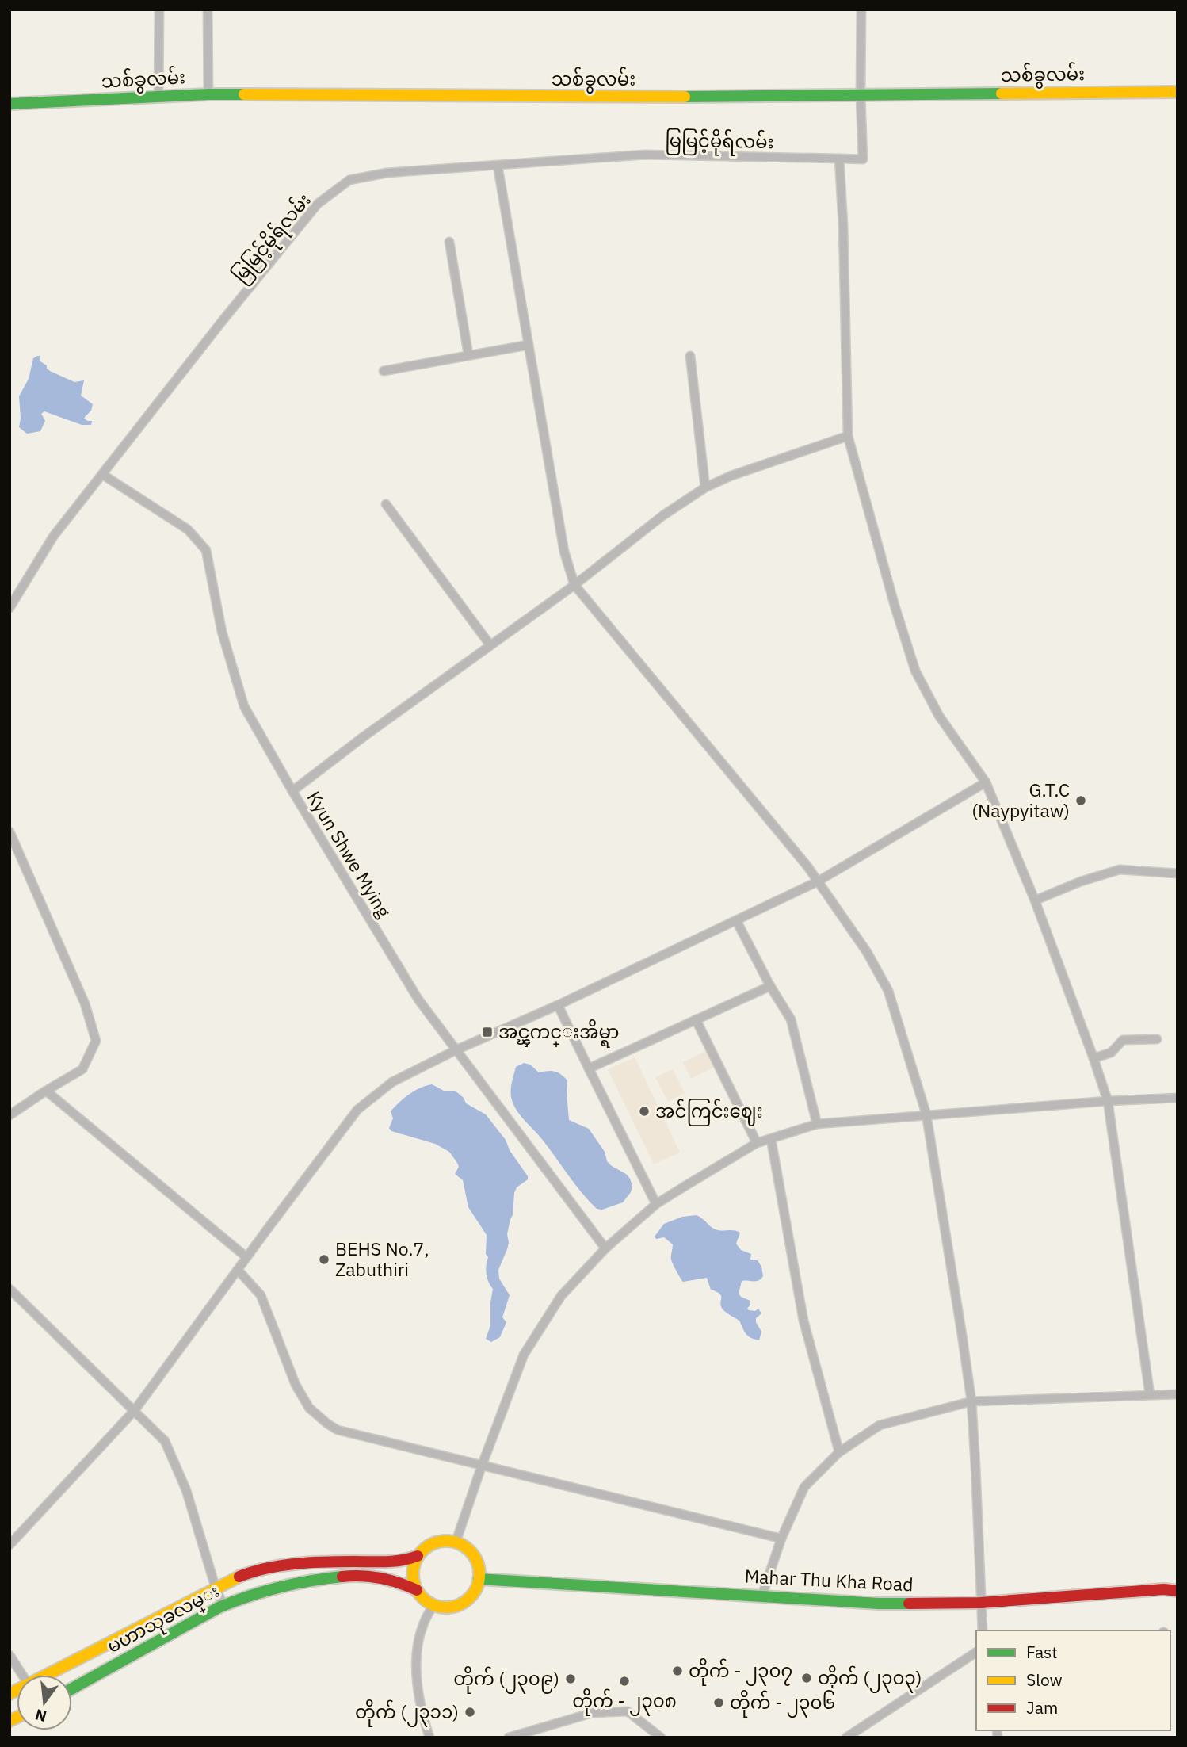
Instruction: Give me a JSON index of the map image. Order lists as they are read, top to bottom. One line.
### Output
{"streets":{"main road":["သစ်ခွလမ်း","Mahar Thu Kha Road","မဟာသုခလမ္း"],"street":["မြမြင့်မိုရ်လမ်း","Kyun Shwe Mying"]},"crossings":[["သစ်ခွလမ်း","မြမြင့်မိုရ်လမ်း"],["မြမြင့်မိုရ်လမ်း","Kyun Shwe Mying"],["Mahar Thu Kha Road","မဟာသုခလမ္း"]],"places":{"other":["G.T.C (Naypyitaw)","အင်ကြင်းဈေး","BEHS No.7, Zabuthiri","တိုက် - ၂၃၀၇","တိုက် (၂၃၀၃)","တိုက် (၂၃၀၉)","တိုက် - ၂၃၀၈","တိုက် - ၂၃၀၆","တိုက် (၂၃၁၁)"],"transit":["အင္ၾကင္းအိမ္ရာ"]},"legend":["Fast","Slow","Jam"],"north":"bottom"}
